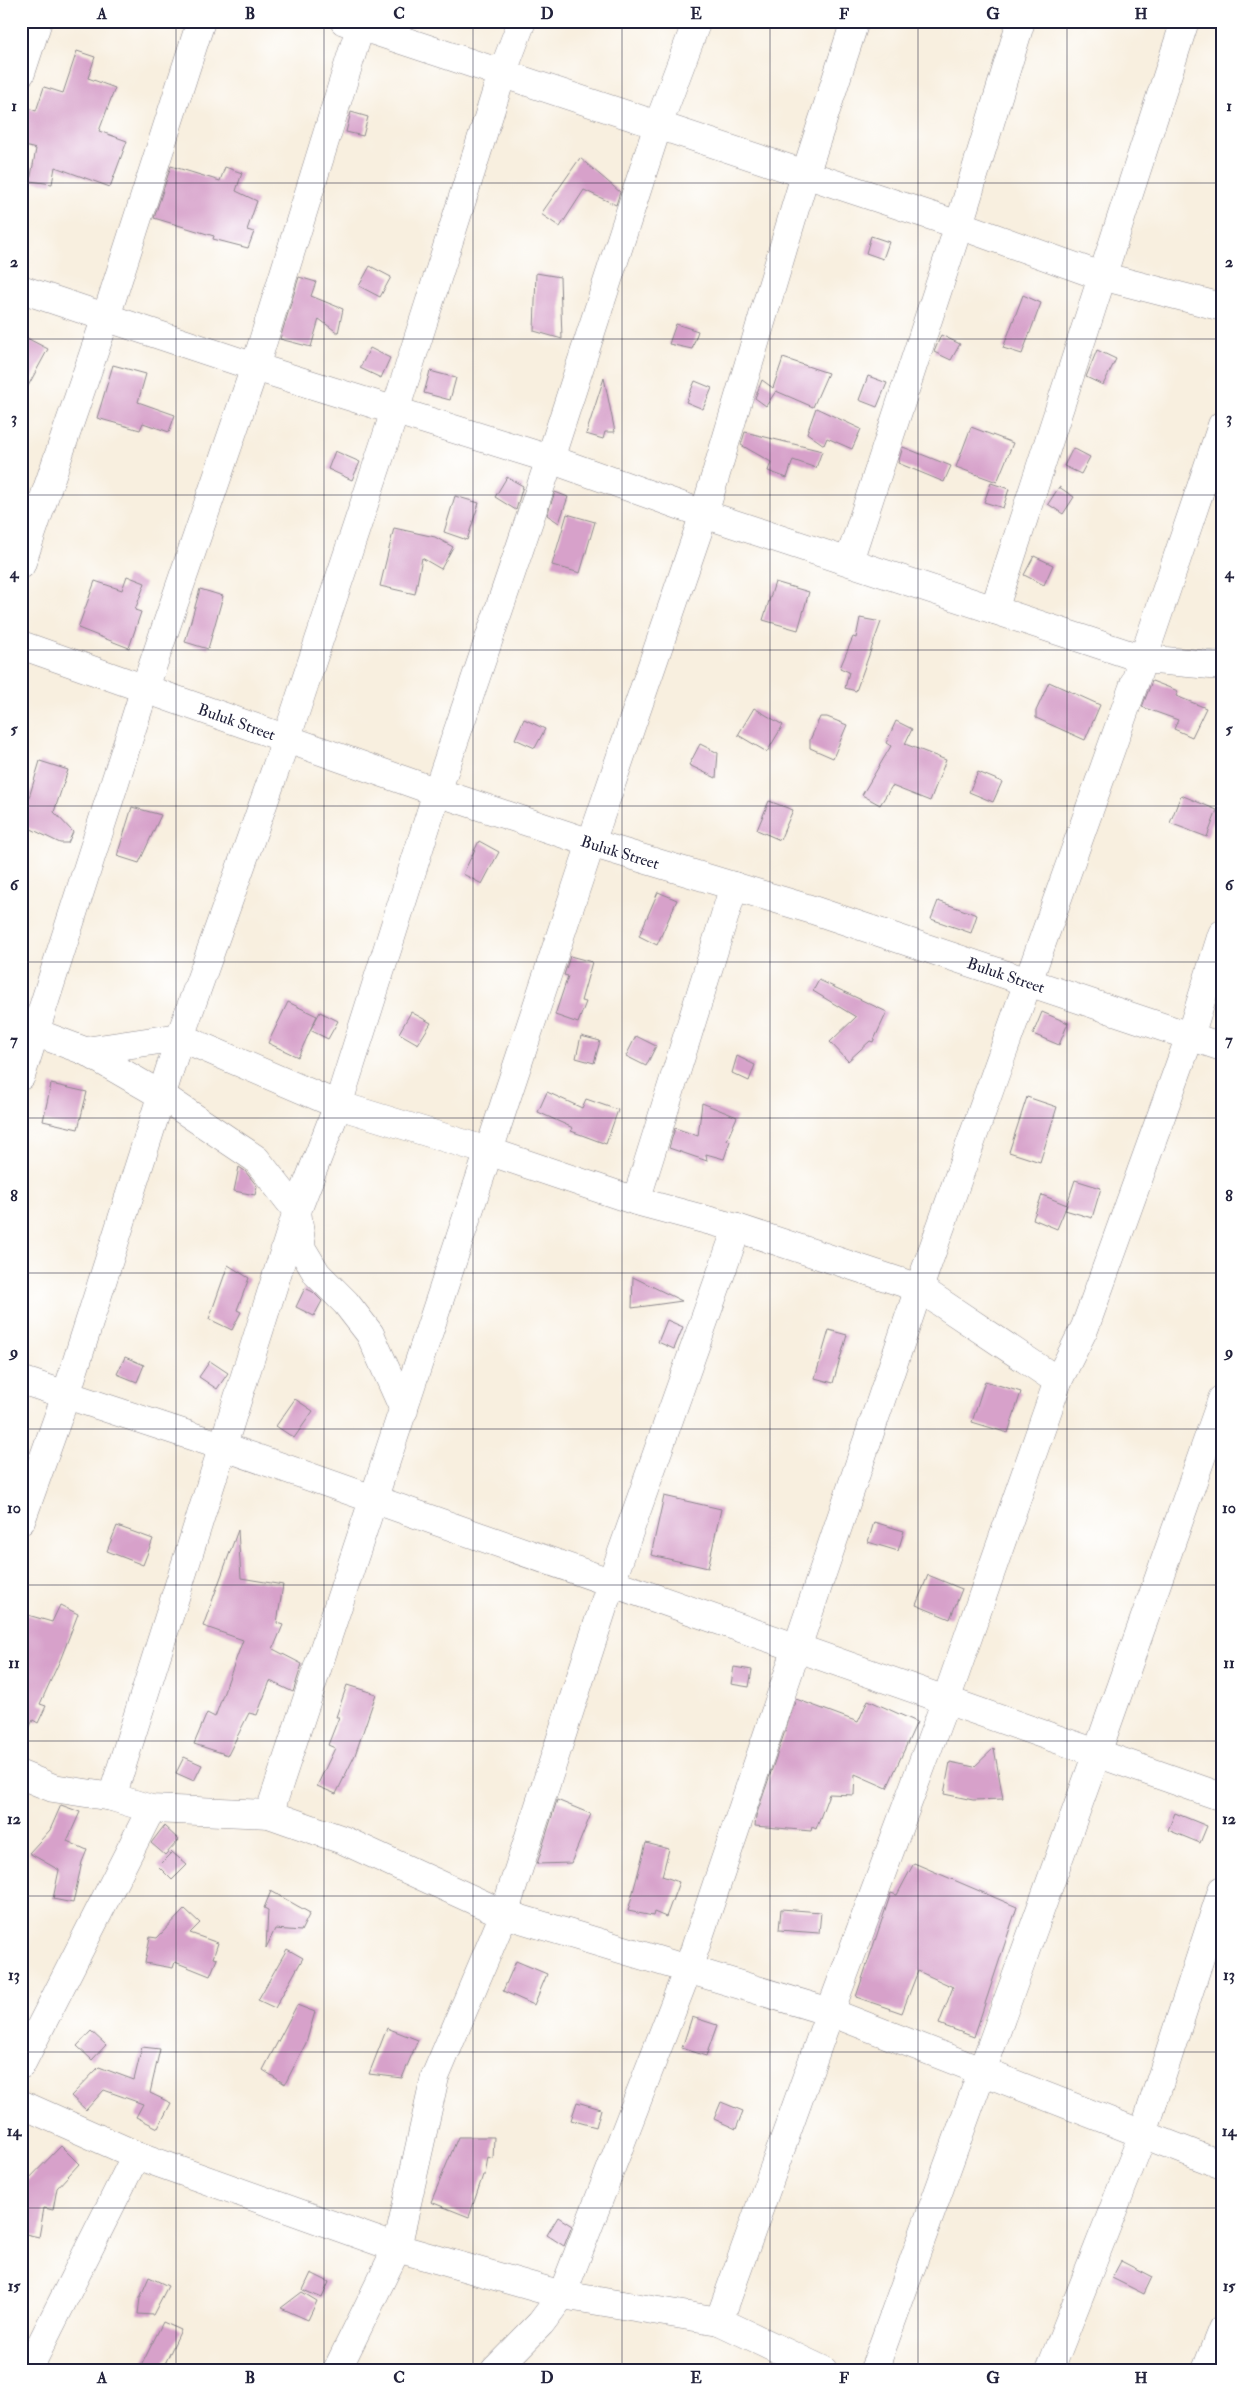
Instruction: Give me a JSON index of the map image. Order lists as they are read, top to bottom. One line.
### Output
{"streets":{"street":["Buluk Street"]},"grid":{"columns":["A","B","C","D","E","F","G","H"],"rows":["1","2","3","4","5","6","7","8","9","10","11","12","13","14","15"]}}
